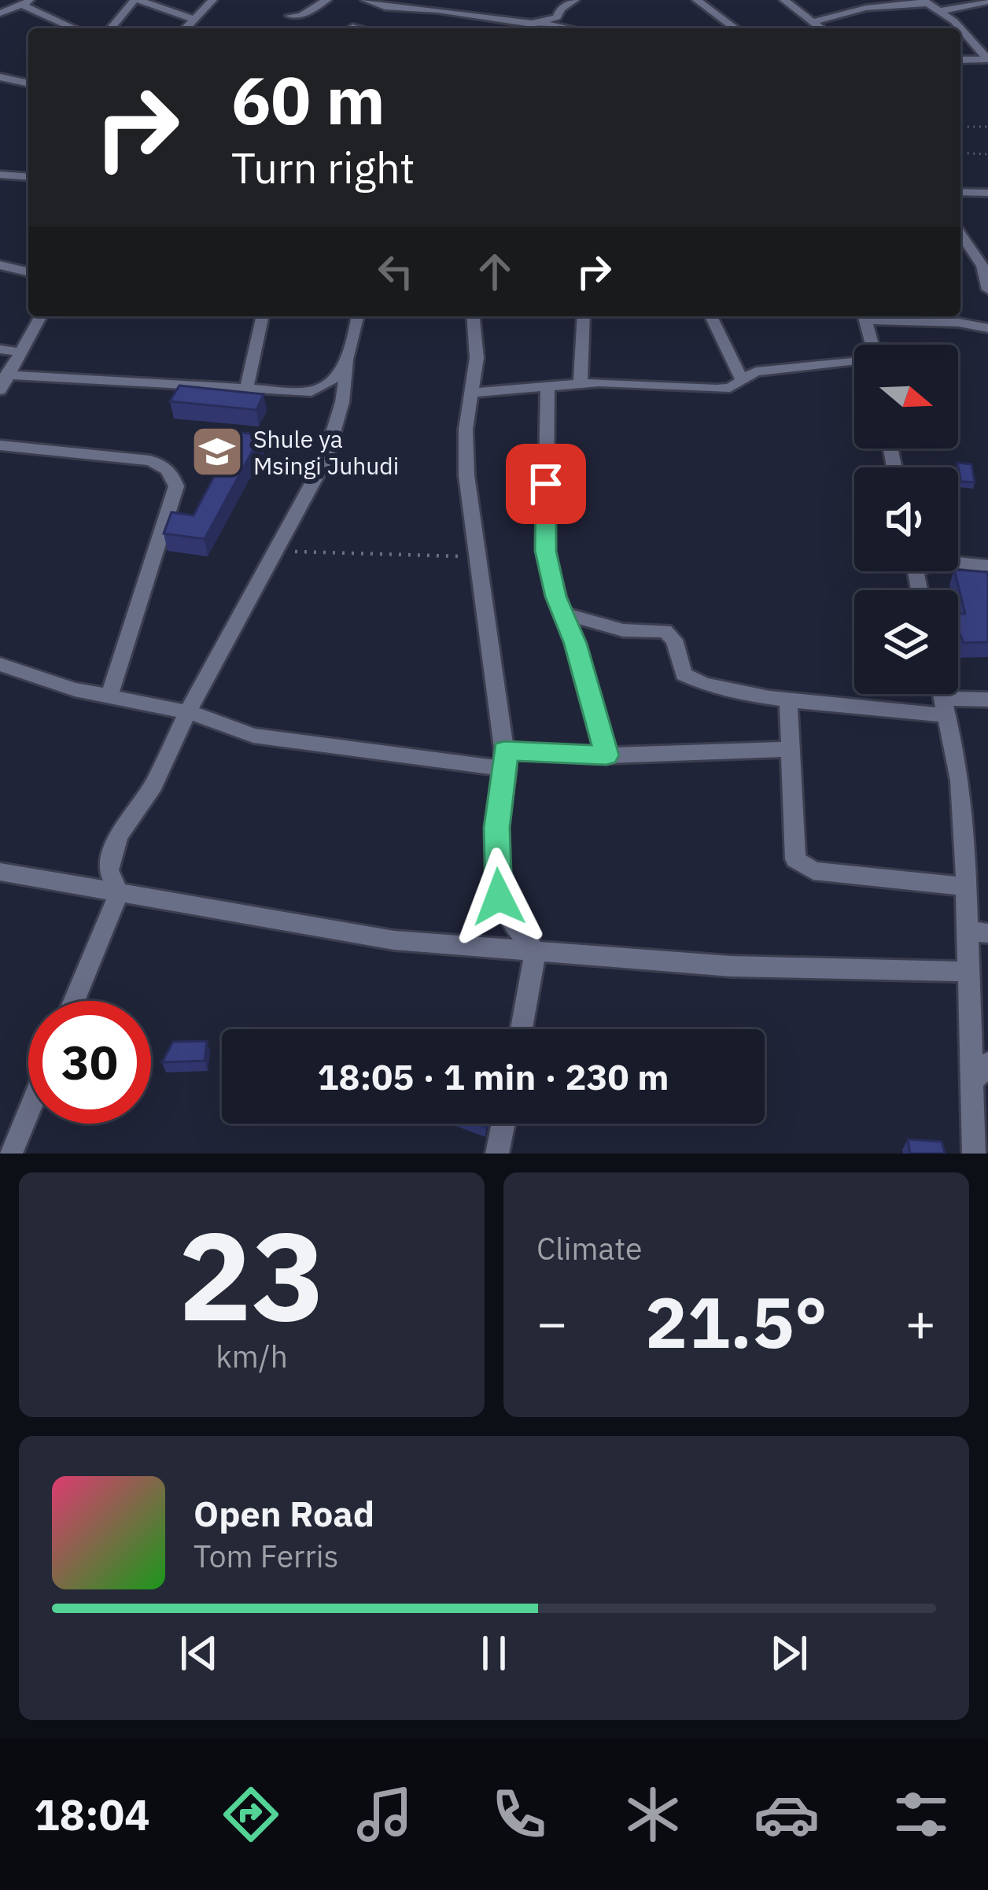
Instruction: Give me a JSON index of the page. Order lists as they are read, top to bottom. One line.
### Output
{"places":{"school or university":["Shule ya Msingi Juhudi"]},"north":"right","page":{"turn":["60 m","Turn right"],"limit":"30","trip":"18:05 · 1 min · 230 m","tile":[["23","km/h"],"Climate"],"heat":["−","21.5°","+"],"song":["Open Road","Tom Ferris"],"tabs":"18:04"}}
